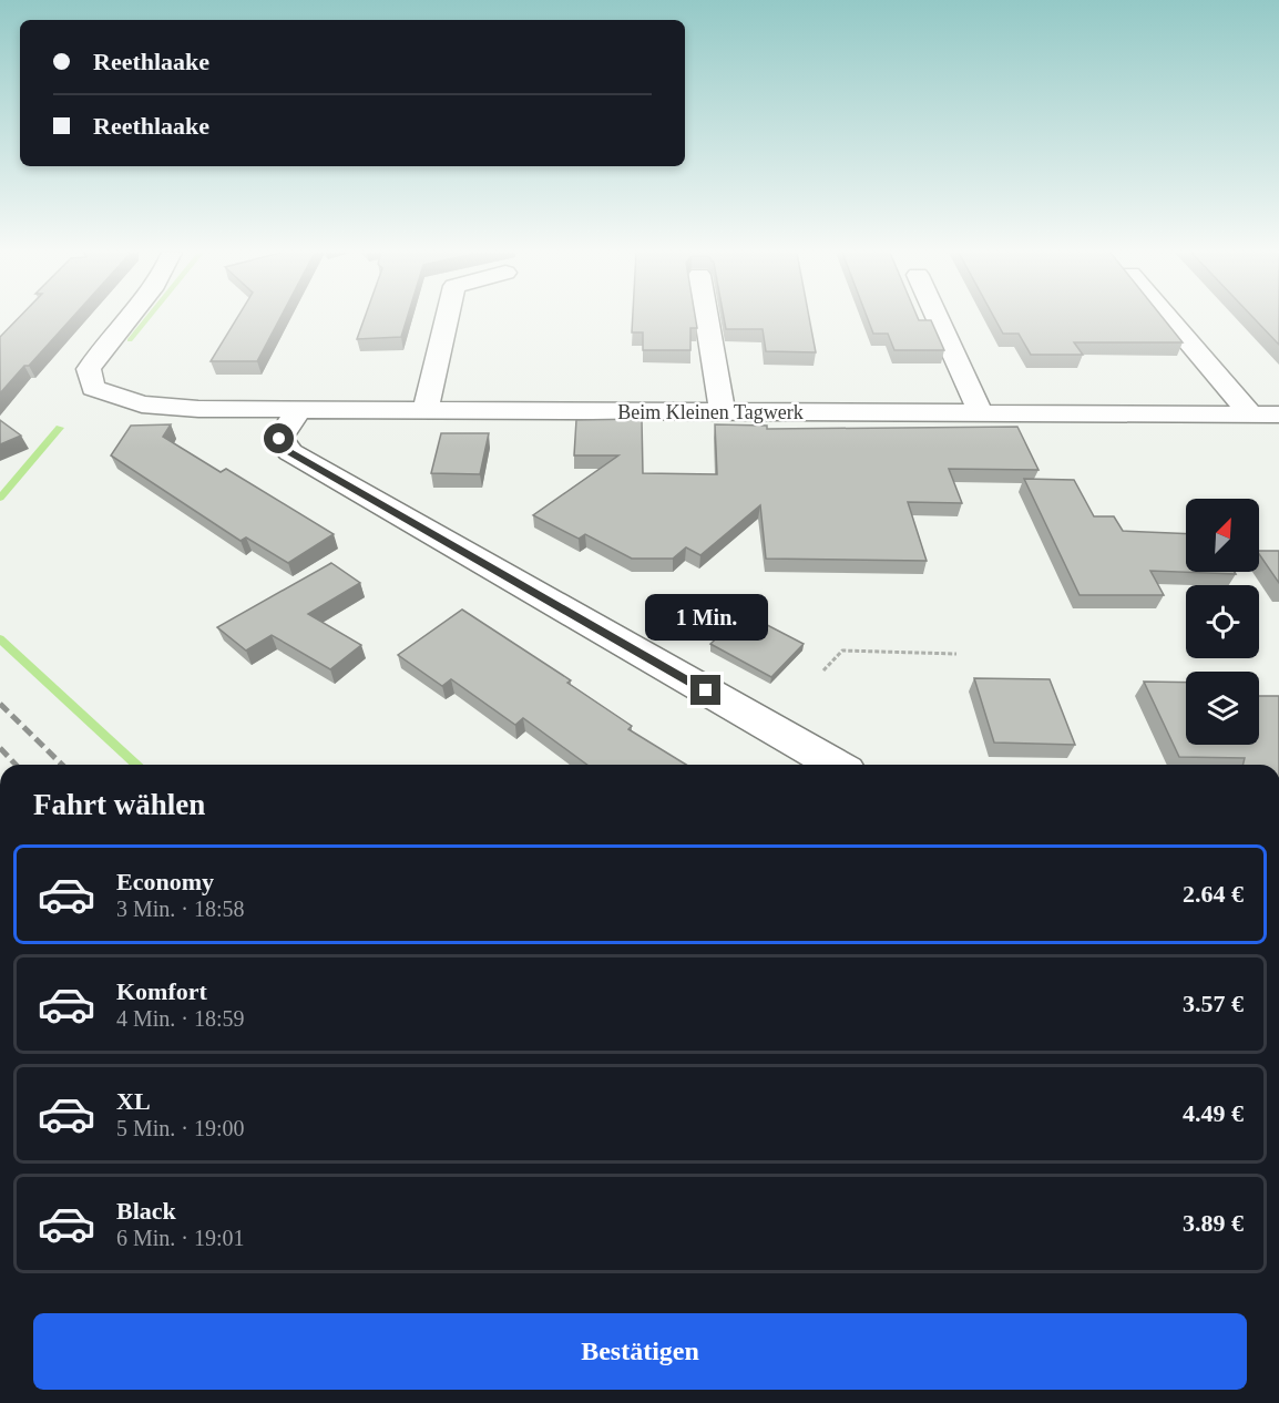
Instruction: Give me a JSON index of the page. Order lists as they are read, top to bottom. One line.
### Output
{"streets":{"street":["Beim Kleinen Tagwerk"]},"north":"top right","page":{"banner":["Reethlaake","Reethlaake"],"bubble":"1 Min.","heading":"Fahrt wählen","list":[{"name":"Economy","note":"3 Min. · 18:58","value":"2.64 €"},{"name":"Komfort","note":"4 Min. · 18:59","value":"3.57 €"},{"name":"XL","note":"5 Min. · 19:00","value":"4.49 €"},{"name":"Black","note":"6 Min. · 19:01","value":"3.89 €"}],"buttons":"Bestätigen"}}
